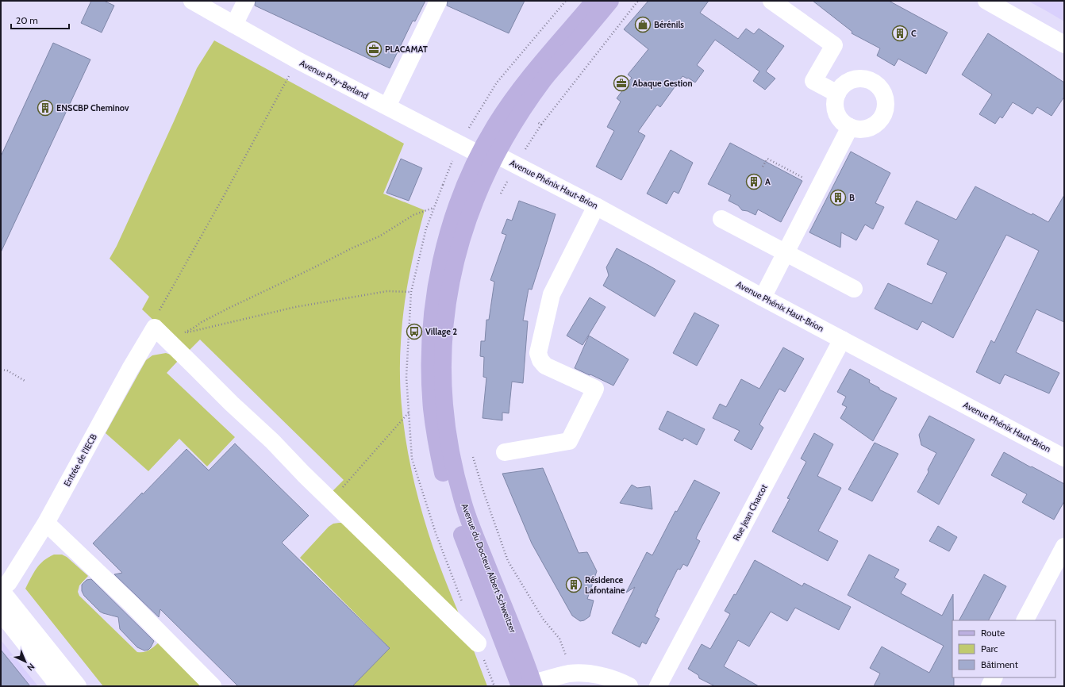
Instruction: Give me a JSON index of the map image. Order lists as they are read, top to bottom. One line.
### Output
{"streets":{"main road":["Avenue du Docteur Albert Schweitzer"],"street":["Avenue Pey-Berland","Avenue Phénix Haut-Brion","Entrée de l'IECB","Rue Jean Charcot"]},"crossings":[["Avenue Pey-Berland","Avenue du Docteur Albert Schweitzer"],["Avenue Phénix Haut-Brion","Rue Jean Charcot"],["Avenue Phénix Haut-Brion","Avenue du Docteur Albert Schweitzer"]],"places":{"shop":["Bérénils"],"building":["C","ENSCBP Cheminov","A","B","Résidence Lafontaine"],"office":["PLACAMAT","Abaque Gestion"],"bus stop":["Village 2"]},"legend":["Route","Parc","Bâtiment"],"scale_bar":"20 m","north":"bottom right"}
